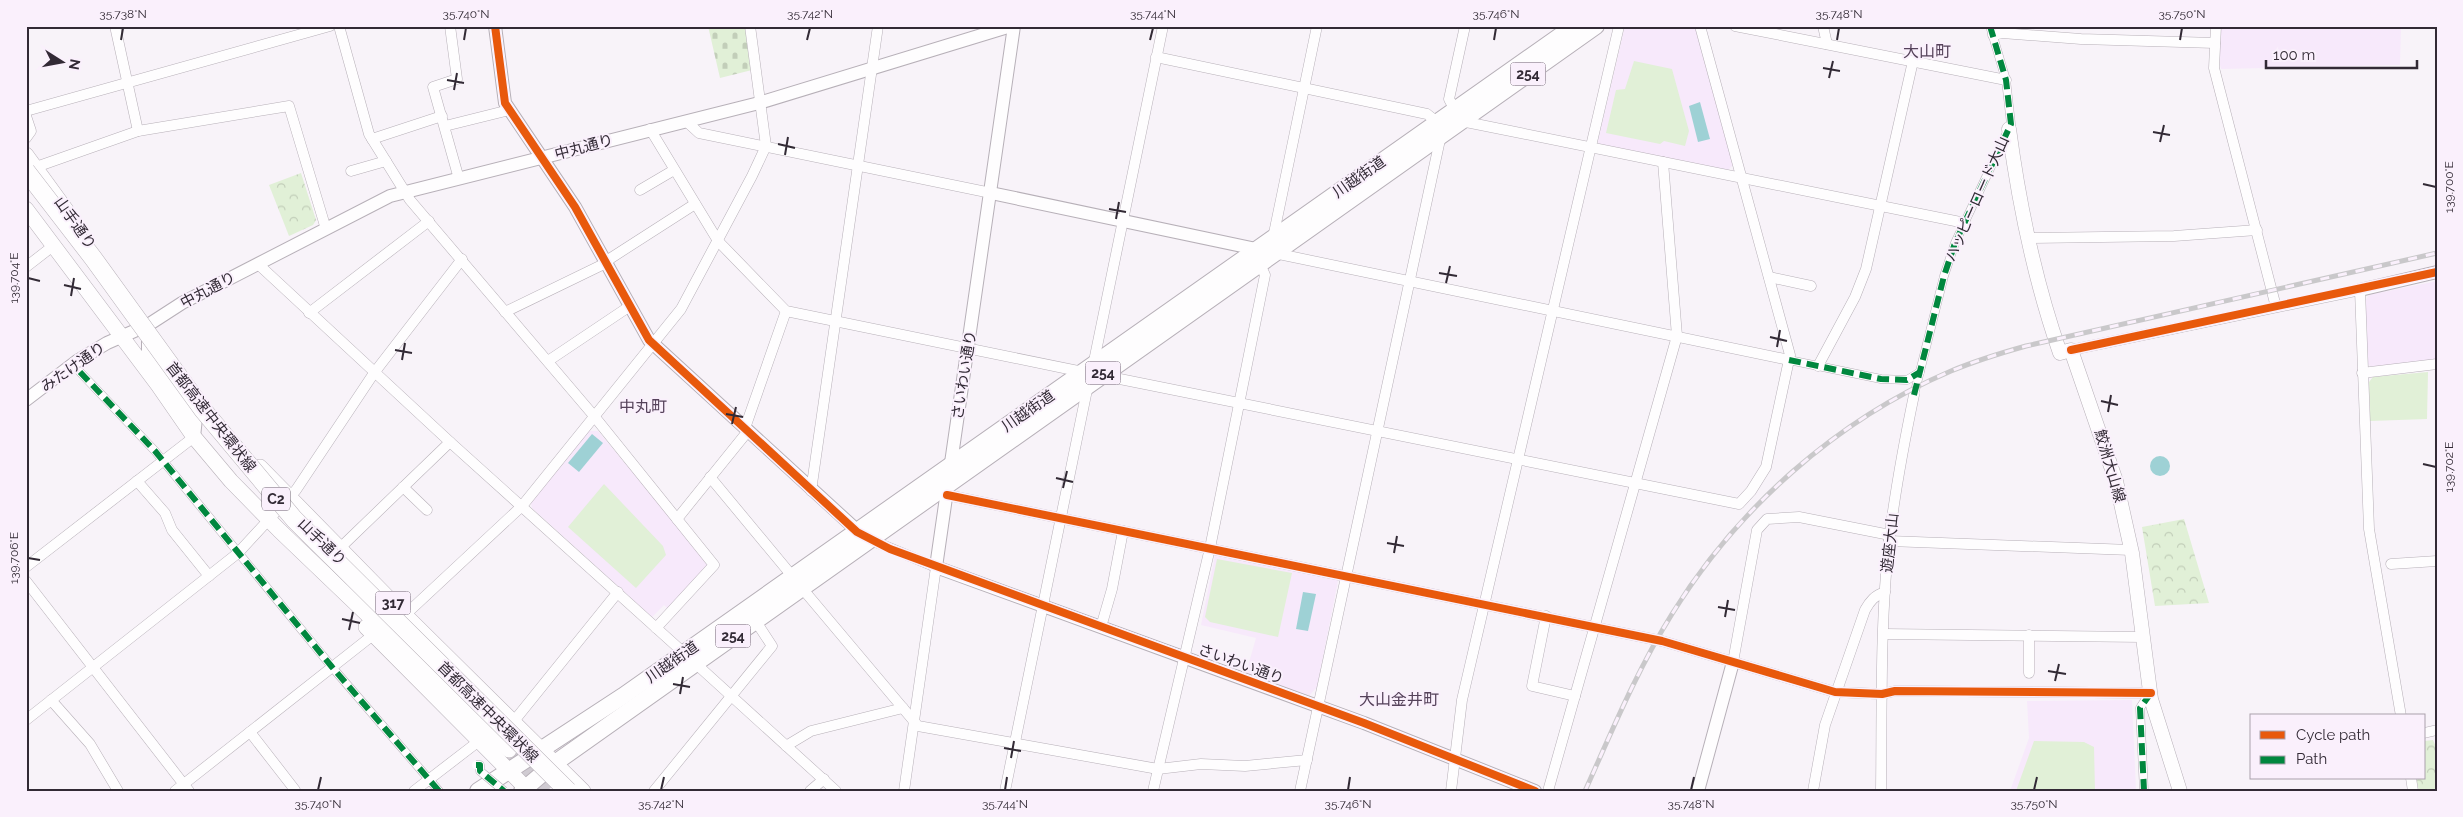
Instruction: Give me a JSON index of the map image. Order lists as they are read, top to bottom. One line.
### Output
{"streets":{"highway":["254","川越街道","首都高速中央環状線","C2"],"main road":["山手通り","鮫洲大山線","317"],"street":["中丸通り","ハッピーロード大山","みたけ通り","さいわい通り","遊座大山"]},"crossings":[["中丸通り","山手通り"],["中丸通り","みたけ通り"],["中丸通り","さいわい通り"],["川越街道","さいわい通り"],["川越街道","317"],["ハッピーロード大山","遊座大山"],["山手通り","みたけ通り"],["山手通り","首都高速中央環状線"],["山手通り","317"],["首都高速中央環状線","317"]],"districts":["大山町","中丸町","大山金井町"],"legend":["Cycle path","Path"],"scale_bar":"100 m","north":"right","coordinates":["35.738°N","35.740°N","35.742°N","35.744°N","35.746°N","35.748°N","35.750°N","139.700°E","139.704°E","139.702°E","139.706°E"]}
